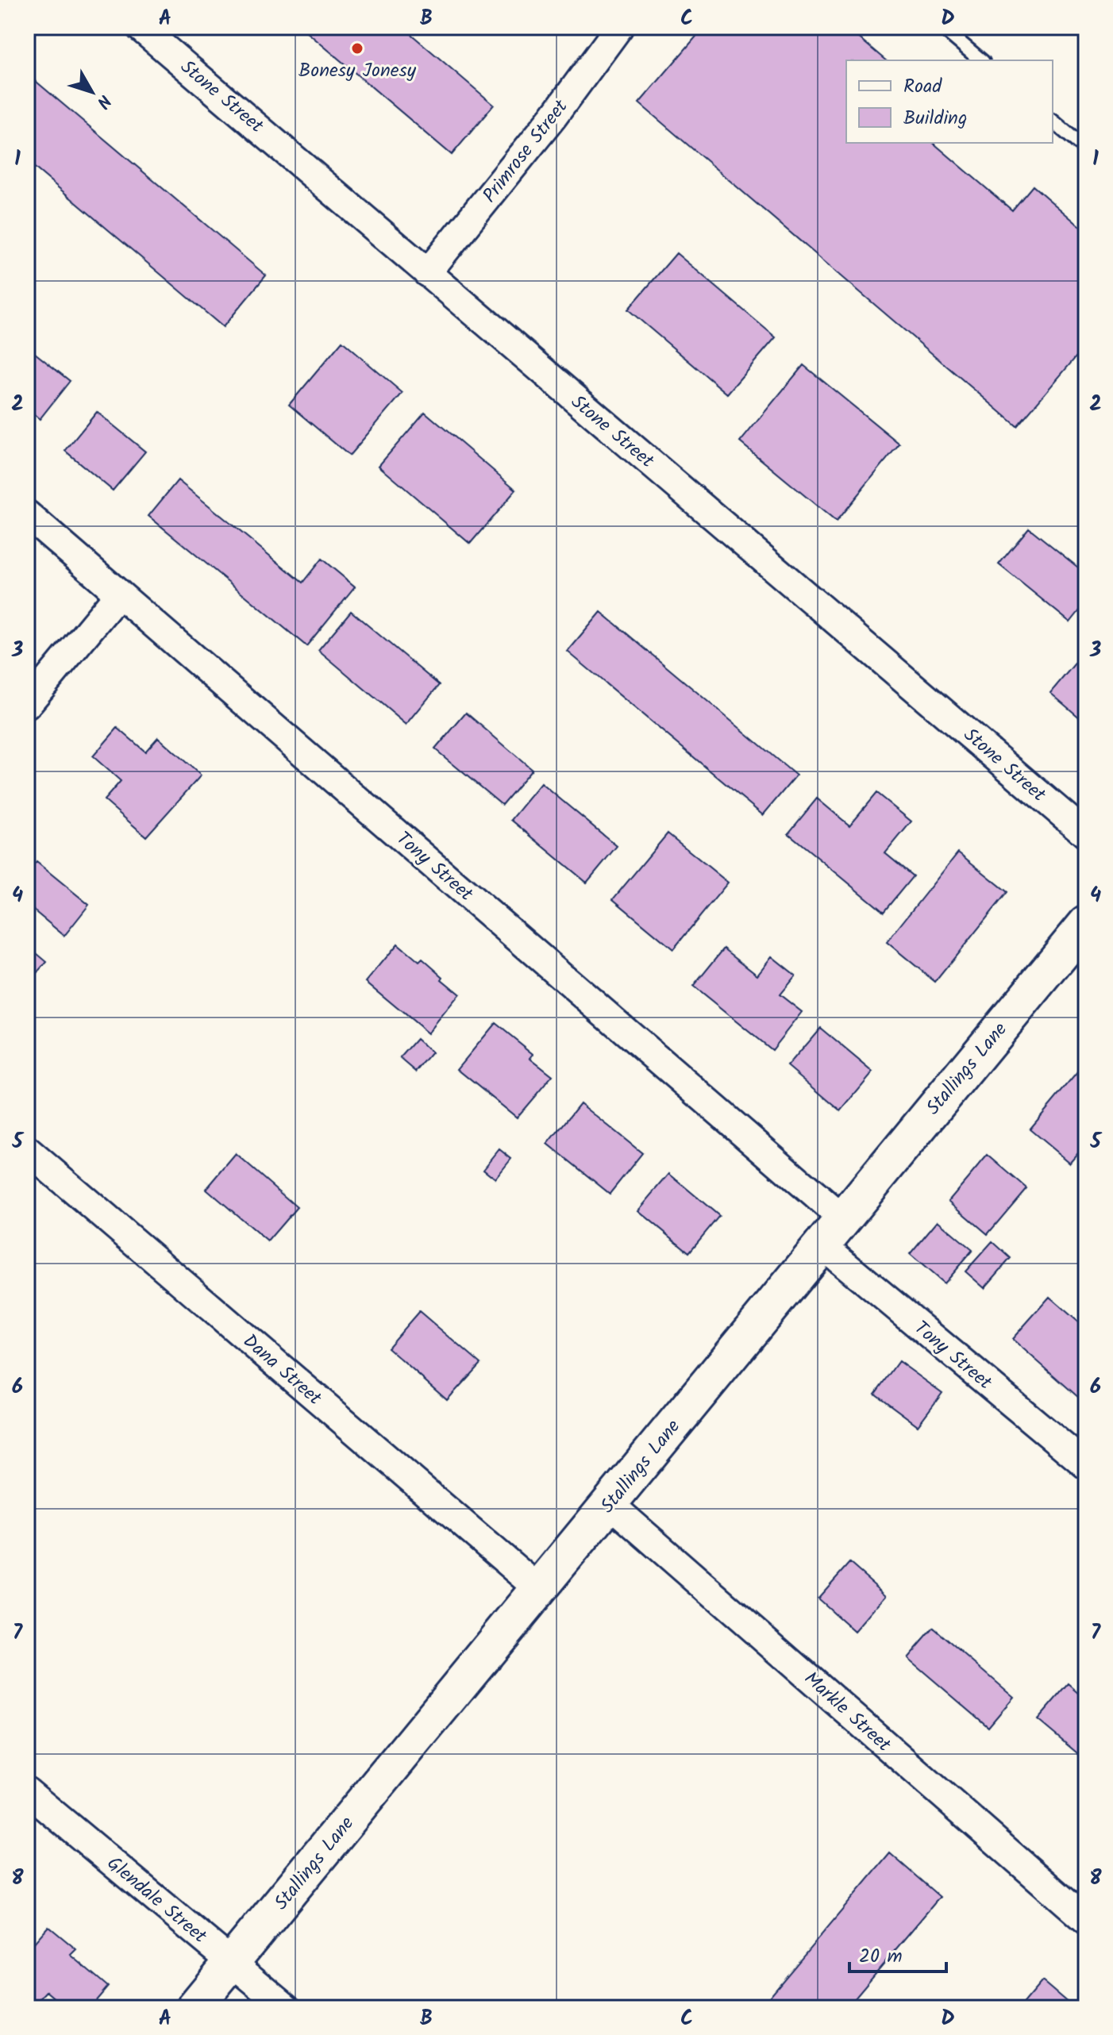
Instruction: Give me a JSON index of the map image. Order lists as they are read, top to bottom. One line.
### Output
{"streets":{"street":["Stone Street","Primrose Street","Tony Street","Stallings Lane","Dana Street","Markle Street","Glendale Street"]},"crossings":[["Stone Street","Primrose Street"],["Tony Street","Stallings Lane"],["Stallings Lane","Dana Street"],["Stallings Lane","Markle Street"],["Stallings Lane","Glendale Street"]],"places":["Bonesy Jonesy"],"legend":["Road","Building"],"scale_bar":"20 m","north":"bottom right","grid":{"columns":["A","B","C","D"],"rows":["1","2","3","4","5","6","7","8"]}}
